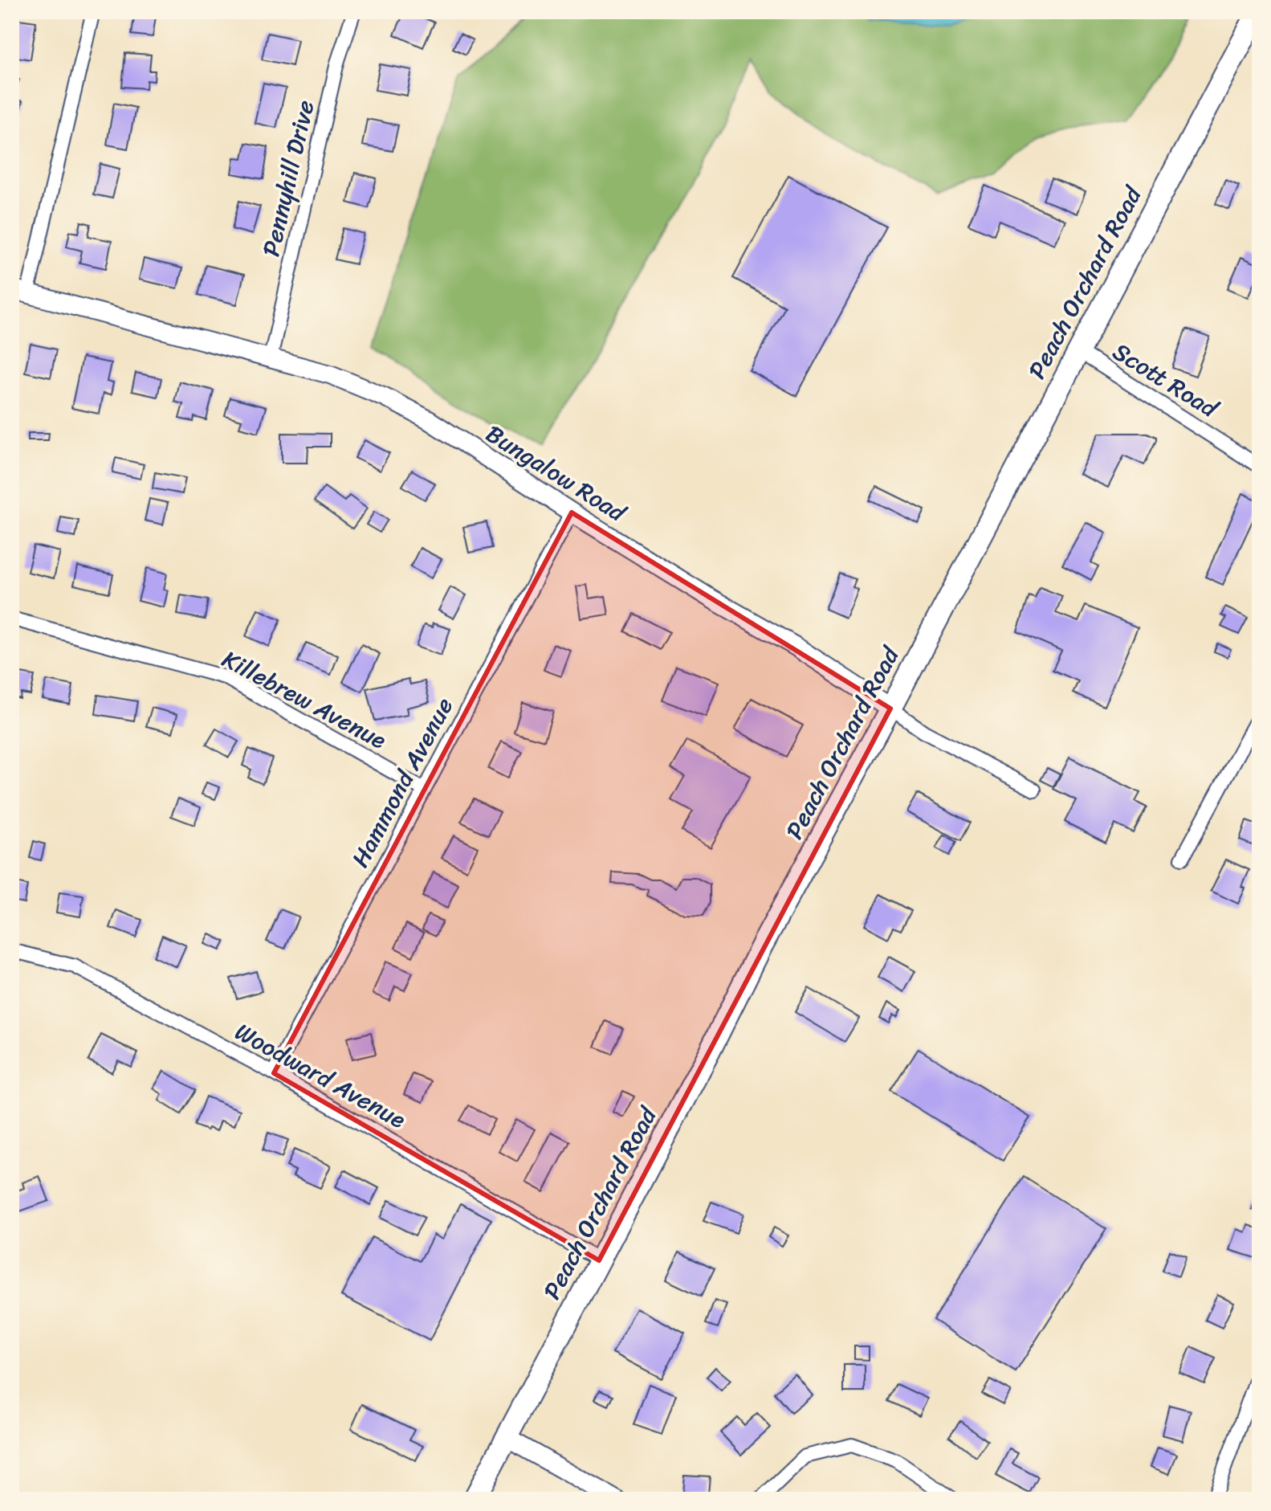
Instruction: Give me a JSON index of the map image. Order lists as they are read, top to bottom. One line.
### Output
{"streets":{"main road":["Peach Orchard Road"],"street":["Pennyhill Drive","Scott Road","Bungalow Road","Killebrew Avenue","Hammond Avenue","Woodward Avenue"]},"crossings":[["Pennyhill Drive","Bungalow Road"],["Peach Orchard Road","Scott Road"],["Peach Orchard Road","Bungalow Road"],["Peach Orchard Road","Woodward Avenue"],["Bungalow Road","Hammond Avenue"],["Killebrew Avenue","Hammond Avenue"],["Hammond Avenue","Woodward Avenue"]]}
